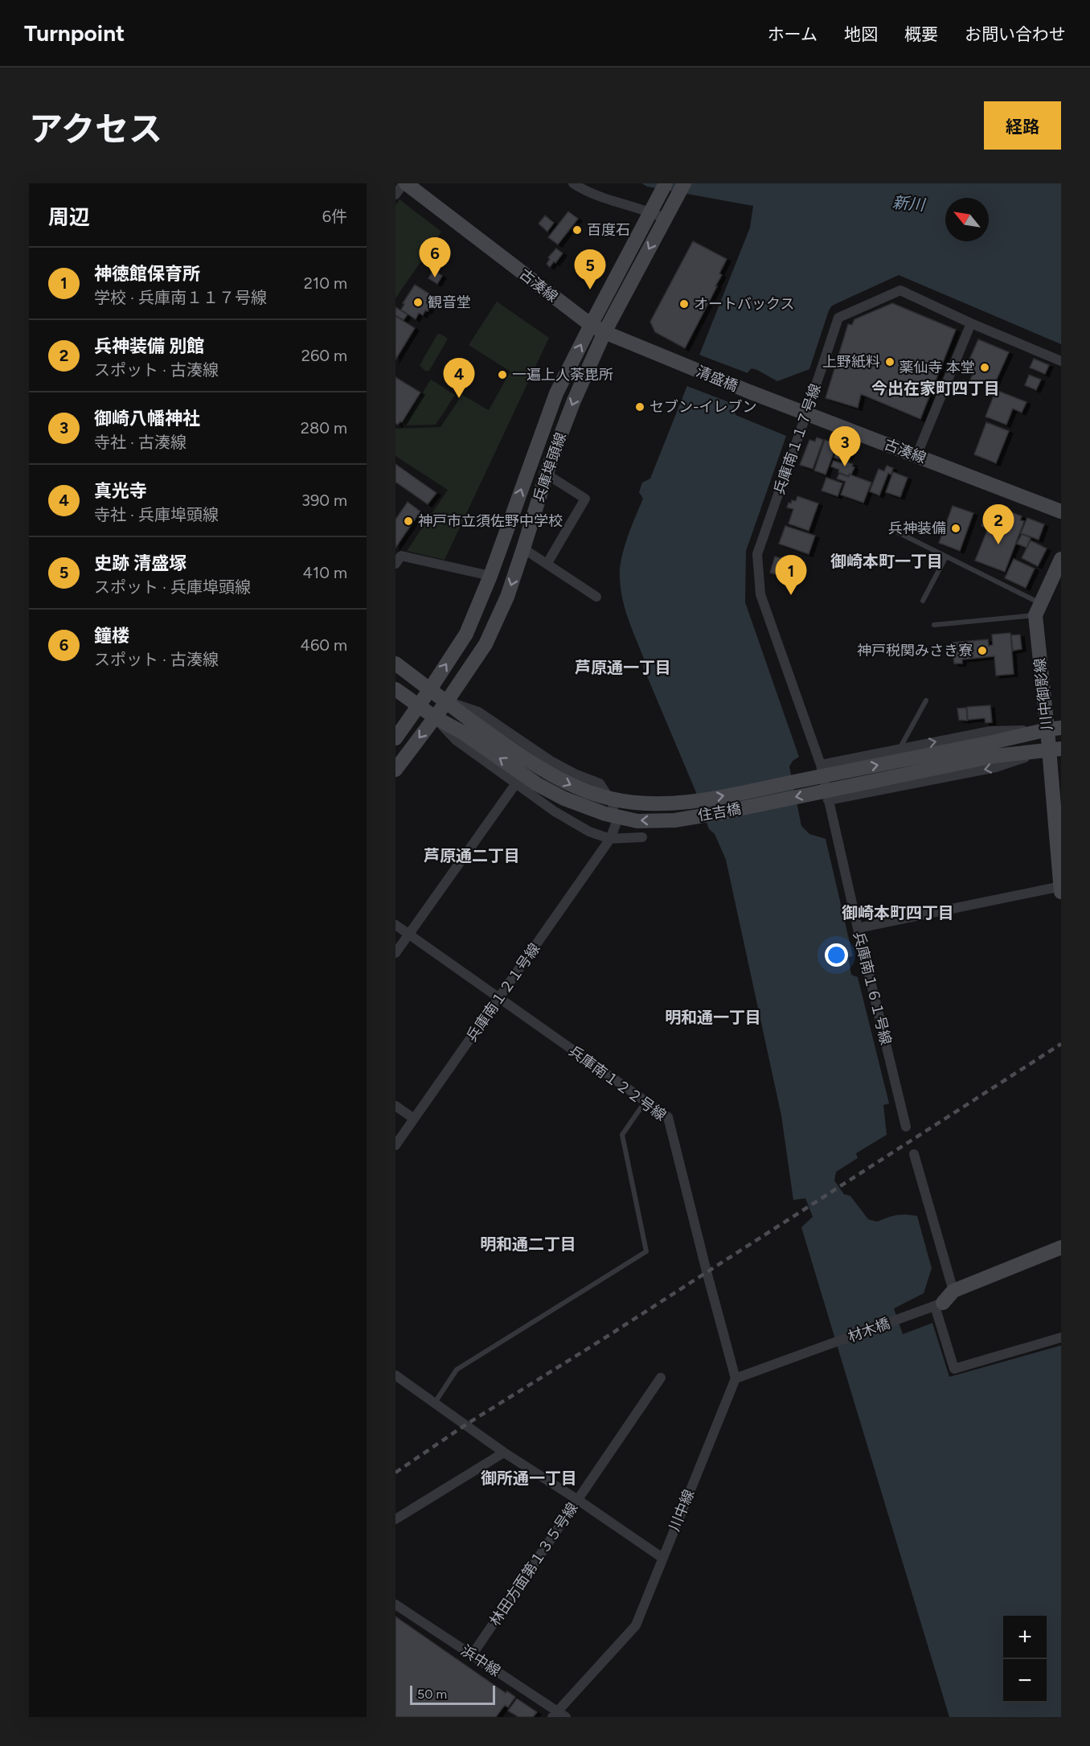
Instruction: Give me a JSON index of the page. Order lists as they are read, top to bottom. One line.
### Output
{"streets":{"street":["古湊線","清盛橋","兵庫南１１７号線","兵庫埠頭線","川中御影線","住吉橋","兵庫南１６１号線","兵庫南１２１号線","兵庫南１２２号線","材木橋","川中線","林田方面第１３５号線","浜中線"]},"crossings":[["古湊線","清盛橋"],["古湊線","兵庫南１１７号線"],["古湊線","兵庫埠頭線"],["兵庫南１１７号線","兵庫南１６１号線"],["兵庫南１２１号線","兵庫南１２２号線"],["兵庫南１２２号線","材木橋"],["兵庫南１２２号線","川中線"],["材木橋","川中線"],["川中線","浜中線"],["林田方面第１３５号線","浜中線"]],"districts":["今出在家町四丁目","御崎本町一丁目","芦原通一丁目","芦原通二丁目","御崎本町四丁目","明和通一丁目","明和通二丁目","御所通一丁目"],"water":["新川"],"places":["百度石","観音堂","オートバックス","上野紙料","薬仙寺 本堂","一遍上人荼毘所","セブン-イレブン","神戸市立須佐野中学校","兵神装備","神戸税関みさき寮"],"scale_bar":"50 m","north":"top left","page":{"header":"Turnpoint","nav":["ホーム","地図","概要","お問い合わせ"],"title":"アクセス","buttons":"経路","heading":["周辺","6件"],"pins":["6","5","4","3","2","1"],"list":[{"mark":"1","name":"神徳館保育所","note":"学校 · 兵庫南１１７号線","value":"210 m"},{"mark":"2","name":"兵神装備 別館","note":"スポット · 古湊線","value":"260 m"},{"mark":"3","name":"御崎八幡神社","note":"寺社 · 古湊線","value":"280 m"},{"mark":"4","name":"真光寺","note":"寺社 · 兵庫埠頭線","value":"390 m"},{"mark":"5","name":"史跡 清盛塚","note":"スポット · 兵庫埠頭線","value":"410 m"},{"mark":"6","name":"鐘楼","note":"スポット · 古湊線","value":"460 m"}],"map_buttons":["+","−"],"scale":"50 m"}}
